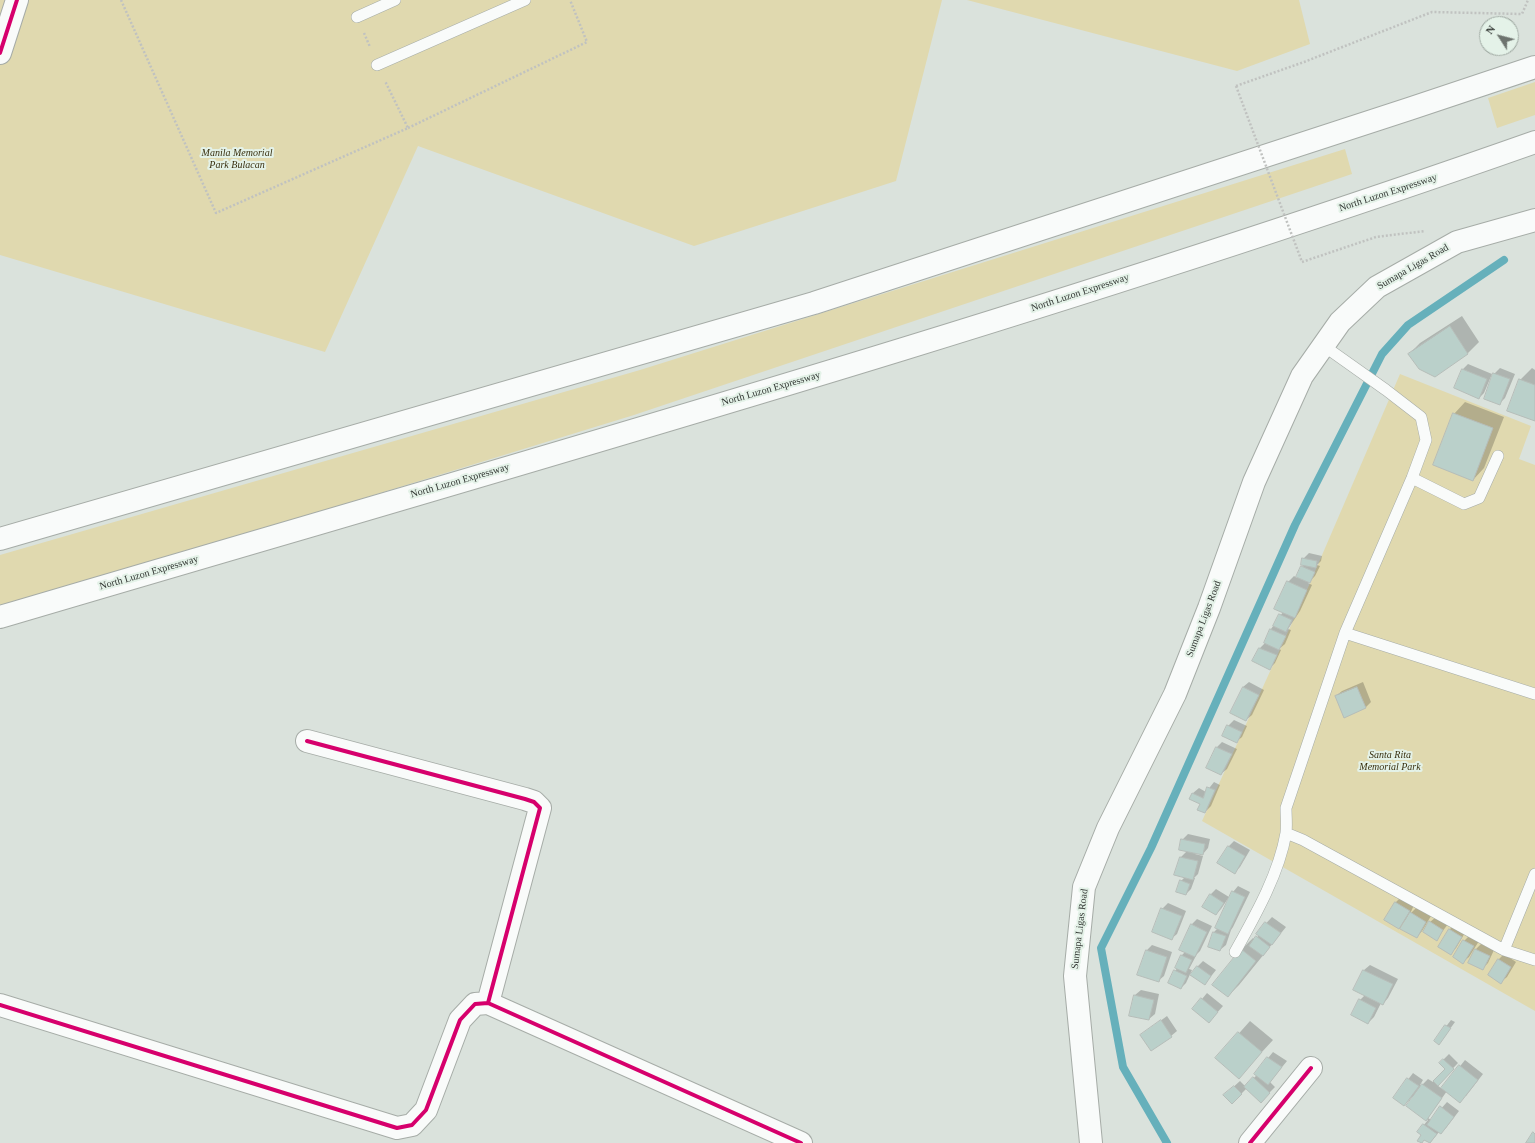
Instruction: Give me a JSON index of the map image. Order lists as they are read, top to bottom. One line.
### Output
{"streets":{"main road":["North Luzon Expressway","Sumapa Ligas Road"]},"parks":["Manila Memorial Park Bulacan","Santa Rita Memorial Park"],"north":"top left"}
